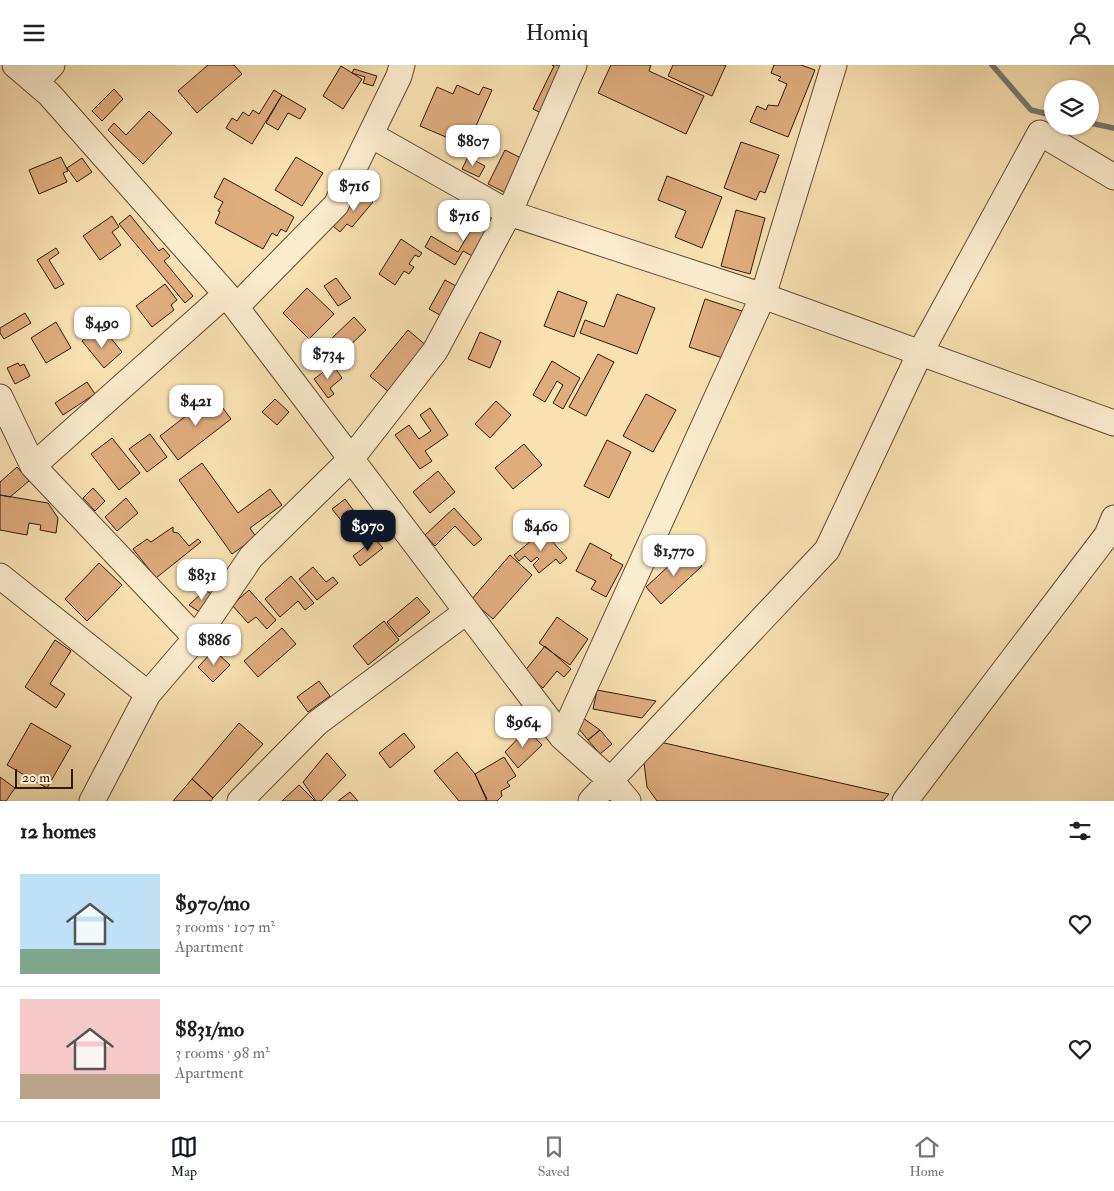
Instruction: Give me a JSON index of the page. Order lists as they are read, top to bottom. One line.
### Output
{"scale_bar":"20 m","page":{"header":"Homiq","price":["$807","$716","$716","$490","$734","$421","$970","$460","$1,770","$831","$886","$964"],"scale":"20 m","heading":"12 homes","list":[{"name":"$970/mo","note":"3 rooms · 107 m² · Apartment"},{"name":"$831/mo","note":"3 rooms · 98 m² · Apartment"}],"tabs":["Map","Saved","Home"]}}
